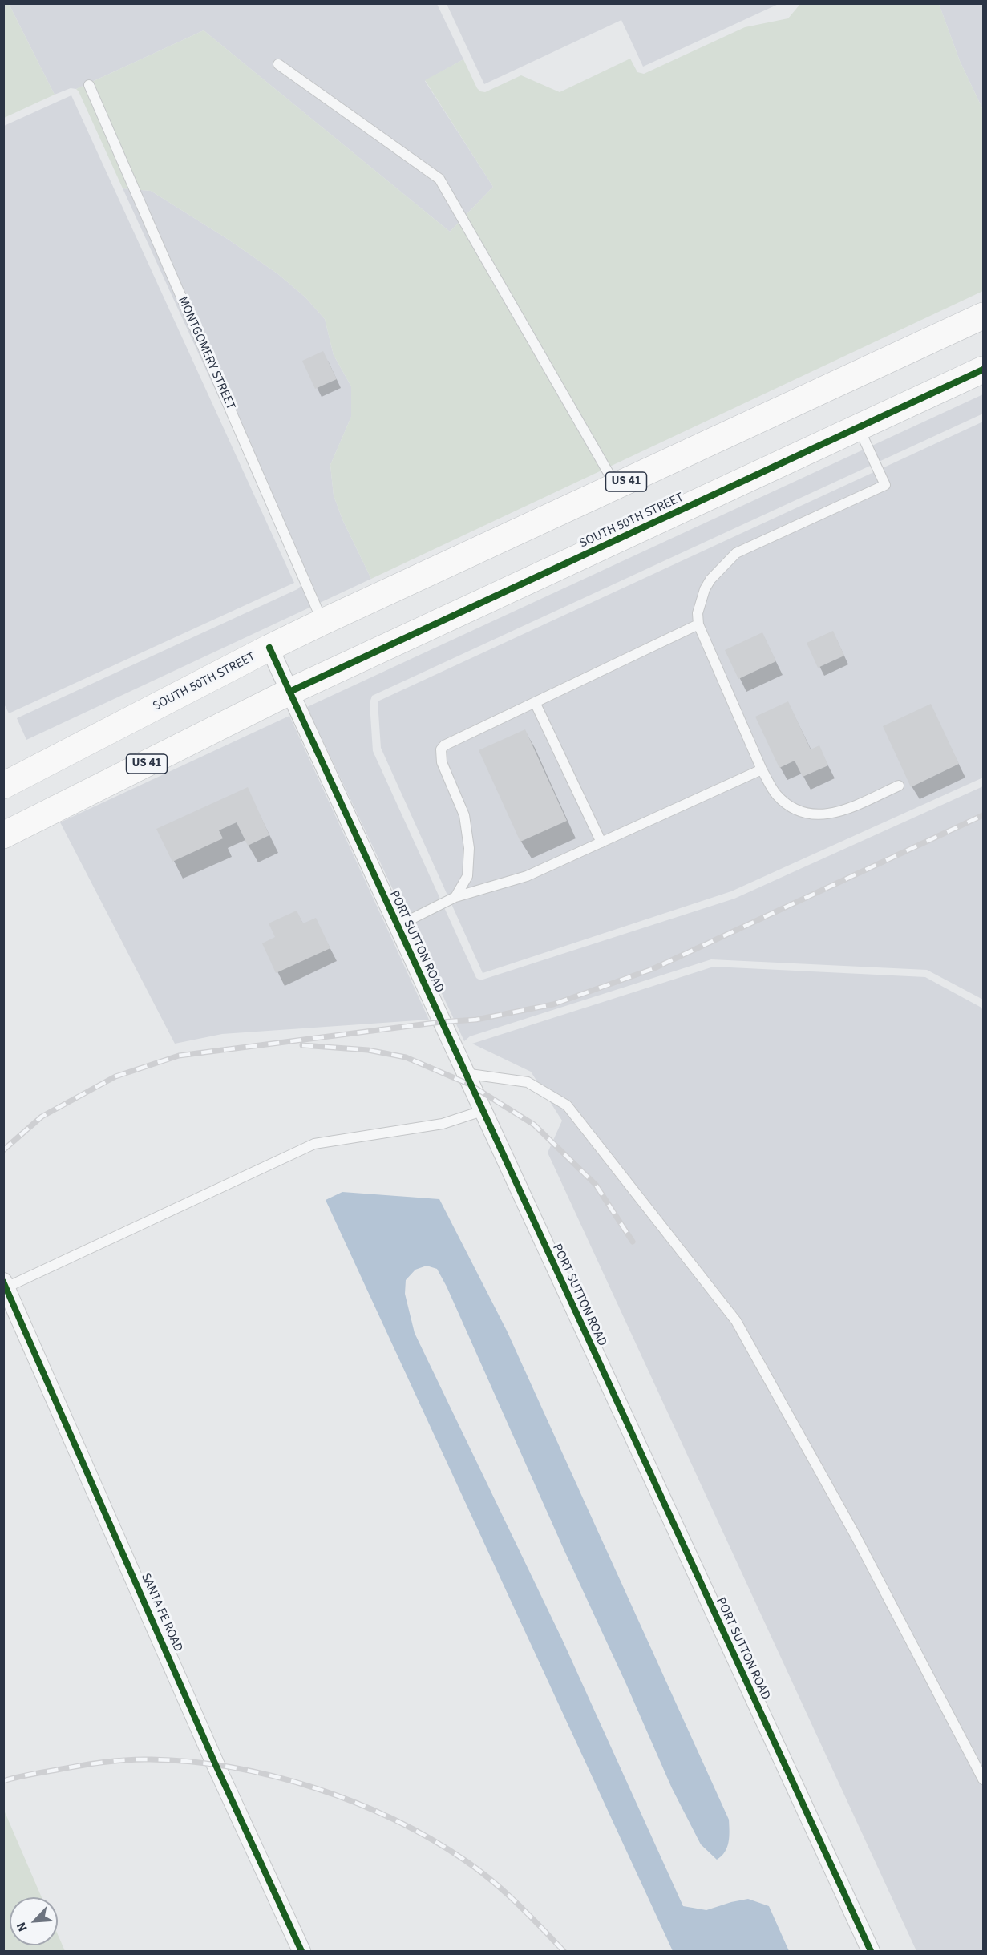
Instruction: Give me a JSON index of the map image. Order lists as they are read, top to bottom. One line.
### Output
{"streets":{"main road":["US 41","SOUTH 50TH STREET"],"street":["PORT SUTTON ROAD","SANTA FE ROAD"],"lane":["MONTGOMERY STREET"]},"crossings":[["MONTGOMERY STREET","SOUTH 50TH STREET"],["SOUTH 50TH STREET","PORT SUTTON ROAD"]],"north":"bottom left"}
